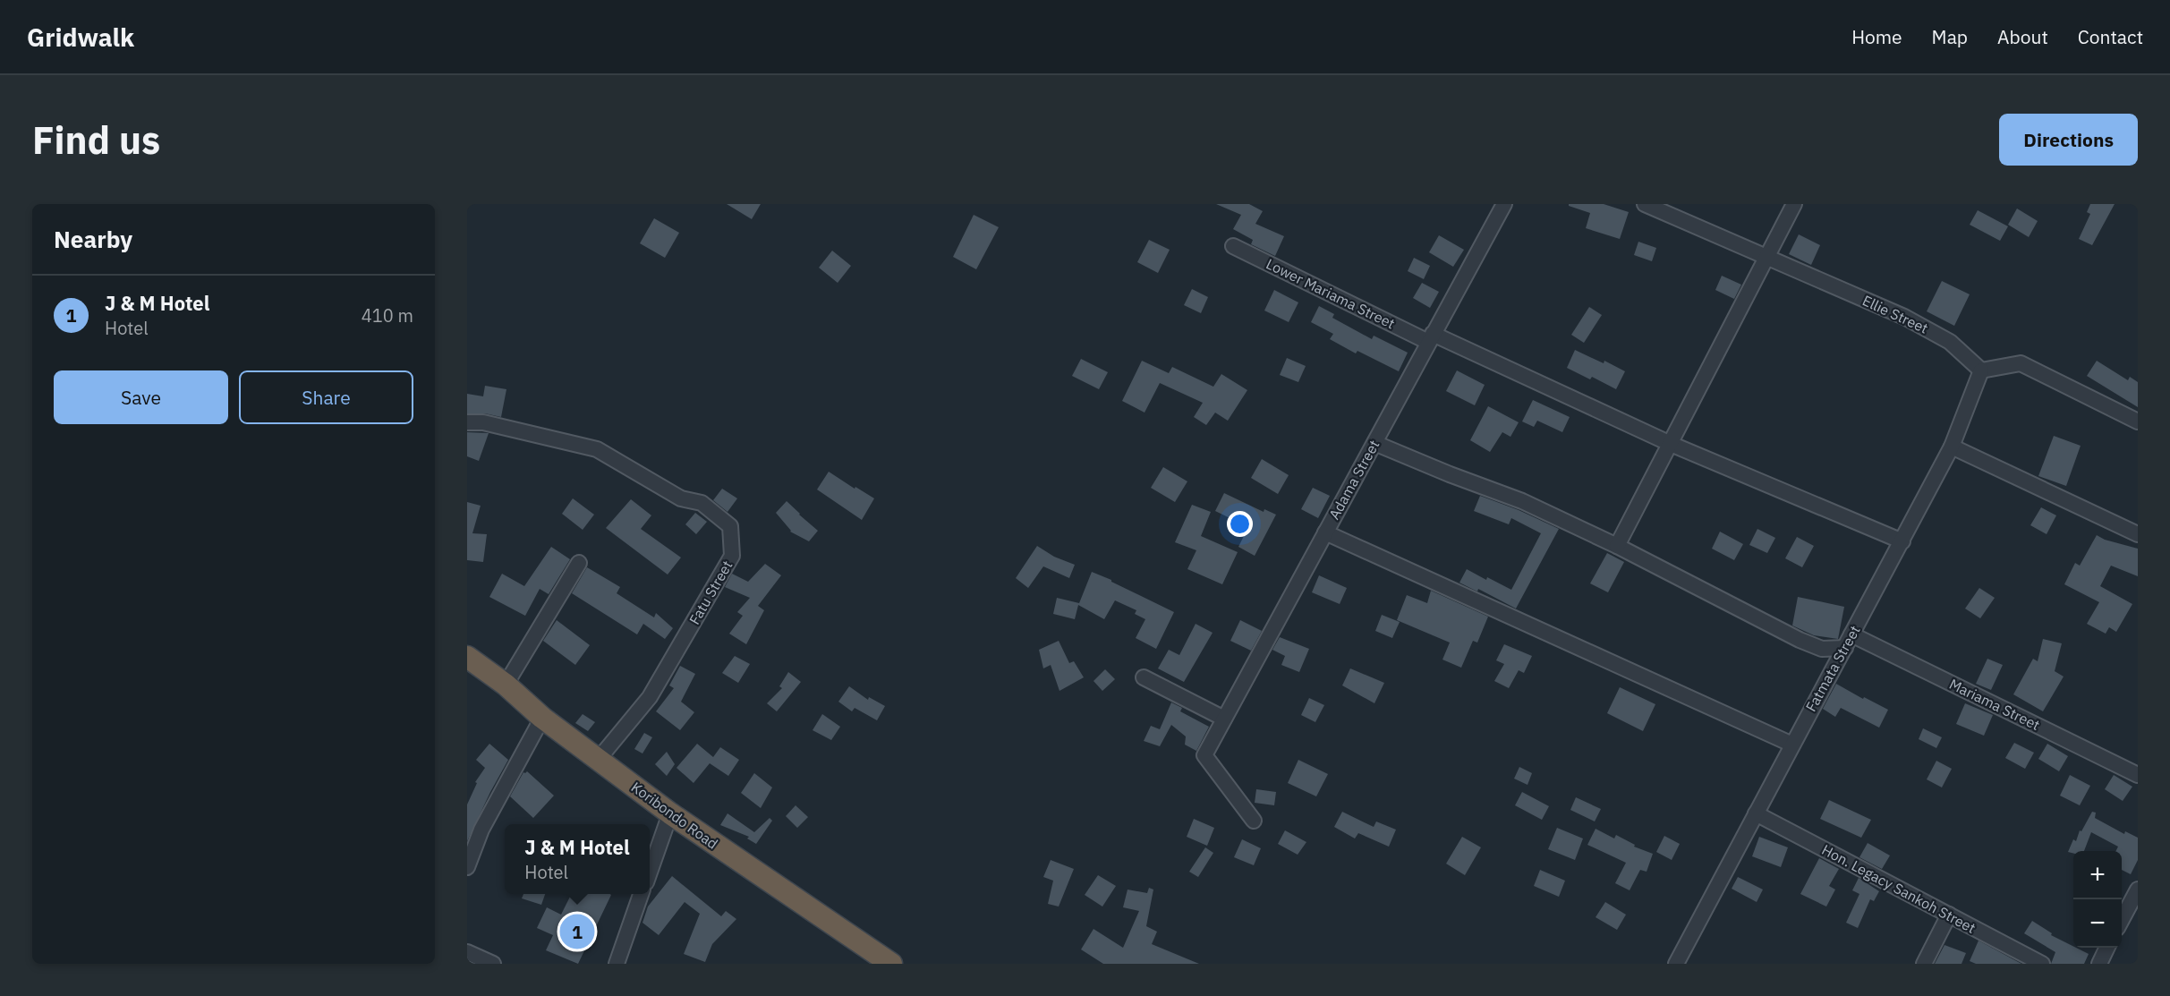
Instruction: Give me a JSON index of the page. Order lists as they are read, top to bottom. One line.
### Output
{"streets":{"highway":["Koribondo Road"],"street":["Lower Mariama Street","Ellie Street","Adama Street","Fatu Street","Fatmata Street","Mariama Street","Hon. Legacy Sankoh Street"]},"crossings":[["Lower Mariama Street","Adama Street"],["Lower Mariama Street","Fatmata Street"],["Ellie Street","Fatmata Street"],["Fatu Street","Koribondo Road"],["Fatmata Street","Mariama Street"],["Fatmata Street","Hon. Legacy Sankoh Street"]],"page":{"header":"Gridwalk","nav":["Home","Map","About","Contact"],"buttons":["Directions",["Save","Share"]],"title":"Find us","heading":"Nearby","list":[{"mark":"1","name":"J & M Hotel","note":"Hotel","value":"410 m"}],"popup":["J & M Hotel","Hotel"],"map_buttons":["+","−"],"pins":"1"}}
